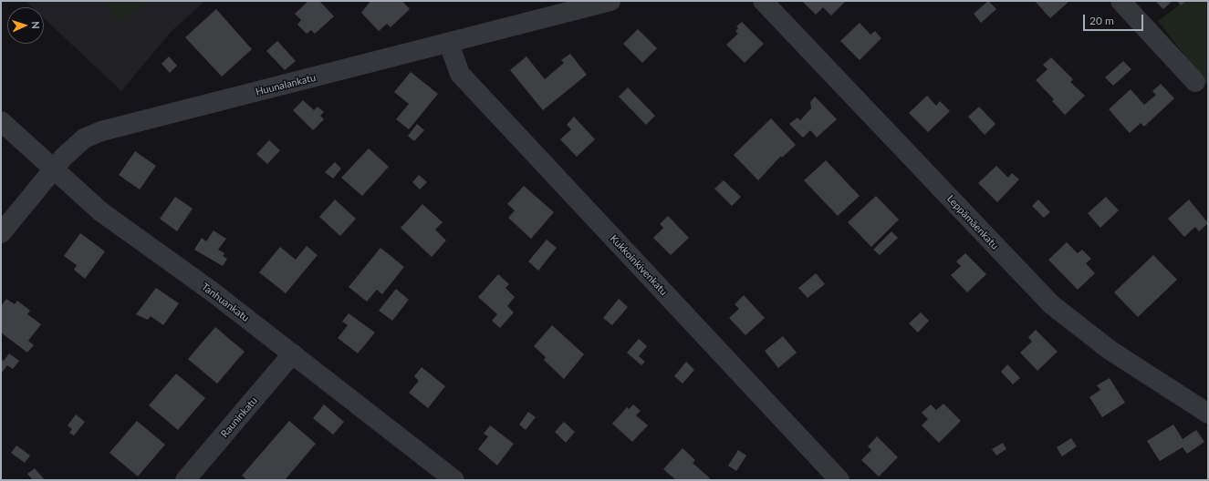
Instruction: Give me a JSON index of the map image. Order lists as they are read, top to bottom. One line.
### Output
{"streets":{"street":["Huunalankatu","Leppämäenkatu","Kukkoinkivenkatu","Tanhuankatu","Rauninkatu"]},"crossings":[["Huunalankatu","Kukkoinkivenkatu"],["Huunalankatu","Tanhuankatu"],["Tanhuankatu","Rauninkatu"]],"scale_bar":"20 m","north":"right"}
